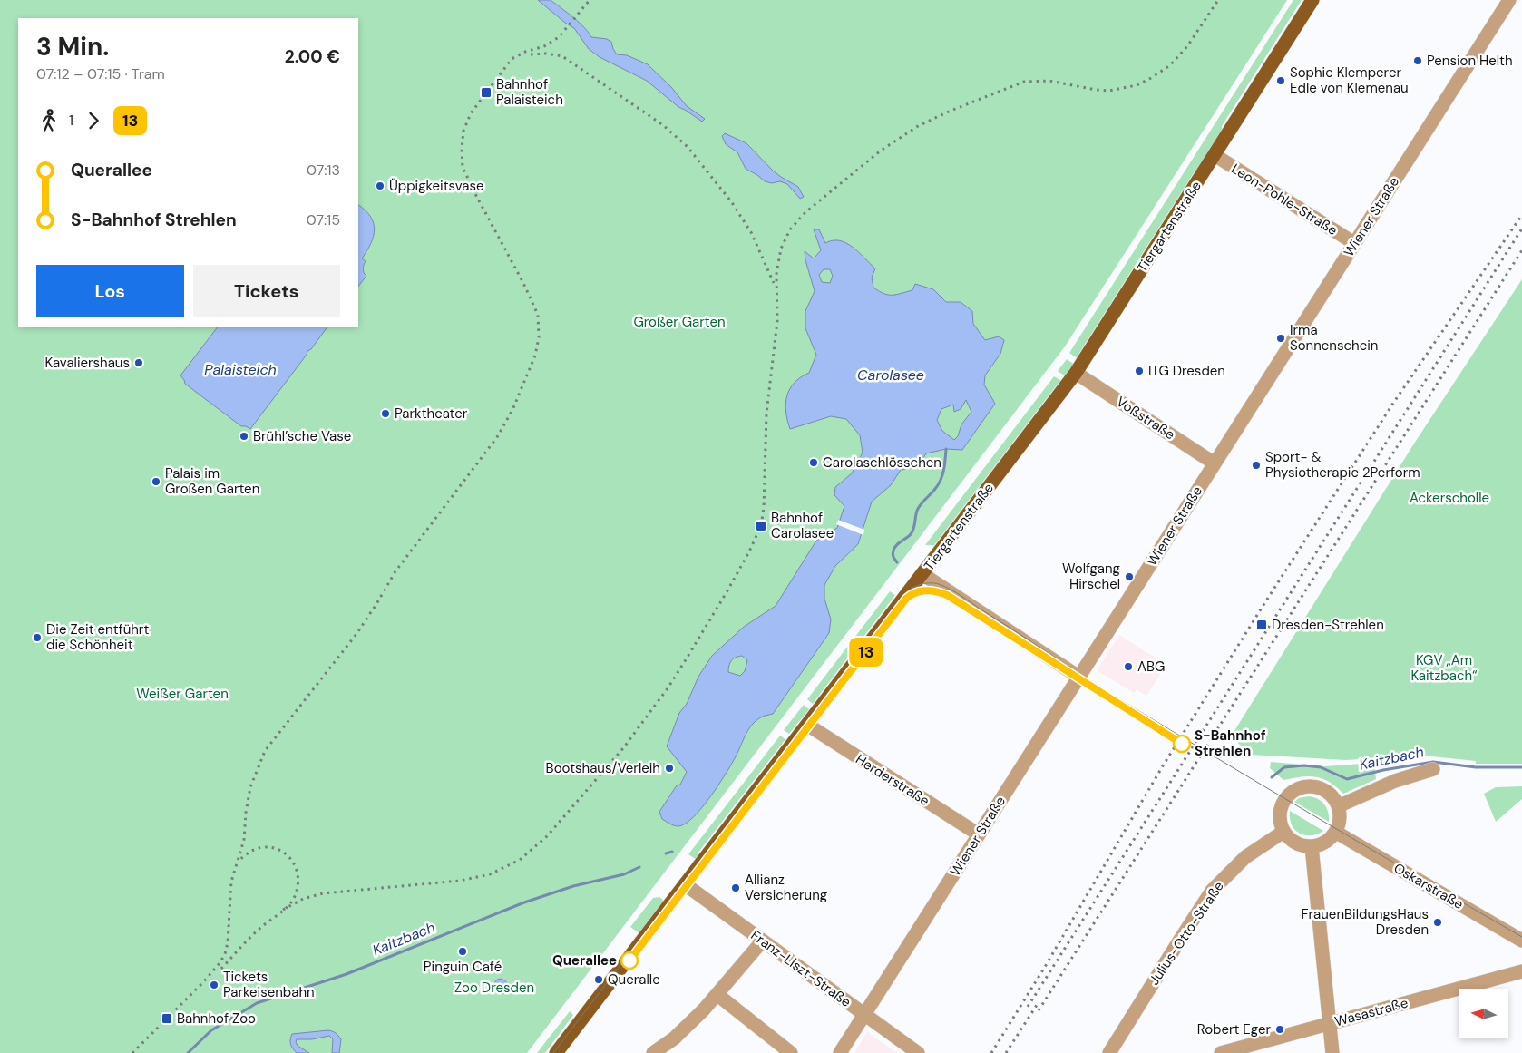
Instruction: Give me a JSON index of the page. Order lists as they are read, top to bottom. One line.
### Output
{"streets":{"main road":["Tiergartenstraße"],"street":["Leon-Pohle-Straße","Wiener Straße","Voßstraße","Herderstraße","Oskarstraße","Julius-Otto-Straße","Franz-Liszt-Straße","Wasastraße"]},"crossings":[["Leon-Pohle-Straße","Wiener Straße"],["Leon-Pohle-Straße","Tiergartenstraße"],["Wiener Straße","Voßstraße"],["Wiener Straße","Herderstraße"],["Wiener Straße","Franz-Liszt-Straße"],["Tiergartenstraße","Voßstraße"],["Tiergartenstraße","Herderstraße"],["Tiergartenstraße","Franz-Liszt-Straße"],["Oskarstraße","Julius-Otto-Straße"]],"water":["Palaisteich","Carolasee","Kaitzbach"],"parks":["Großer Garten","Ackerscholle","KGV „Am Kaitzbach“","Weißer Garten","Zoo Dresden"],"places":{"other":["Pension Helth","Sophie Klemperer Edle von Klemenau","Üppigkeitsvase","Irma Sonnenschein","Kavaliershaus","ITG Dresden","Parktheater","Brühl’sche Vase","Carolaschlösschen","Sport- & Physiotherapie 2Perform","Palais im Großen Garten","Wolfgang Hirschel","Die Zeit entführt die Schönheit","ABG","S-Bahnhof Strehlen","Bootshaus/Verleih","Allianz Versicherung","FrauenBildungsHaus Dresden","Pinguin Café","Querallee","Queralle","Tickets Parkeisenbahn","Robert Eger"],"transit":["Bahnhof Palaisteich","Bahnhof Carolasee","Dresden-Strehlen","Bahnhof Zoo"]},"lines":["tram line 13"],"north":"left","page":{"on_map":"13","heading":["3 Min.","07:12 – 07:15 · Tram","2.00 €"],"legs":["1","13"],"list":[{"name":"Querallee","value":"07:13"},{"name":"S-Bahnhof Strehlen","value":"07:15"}],"buttons":["Los","Tickets"]}}
